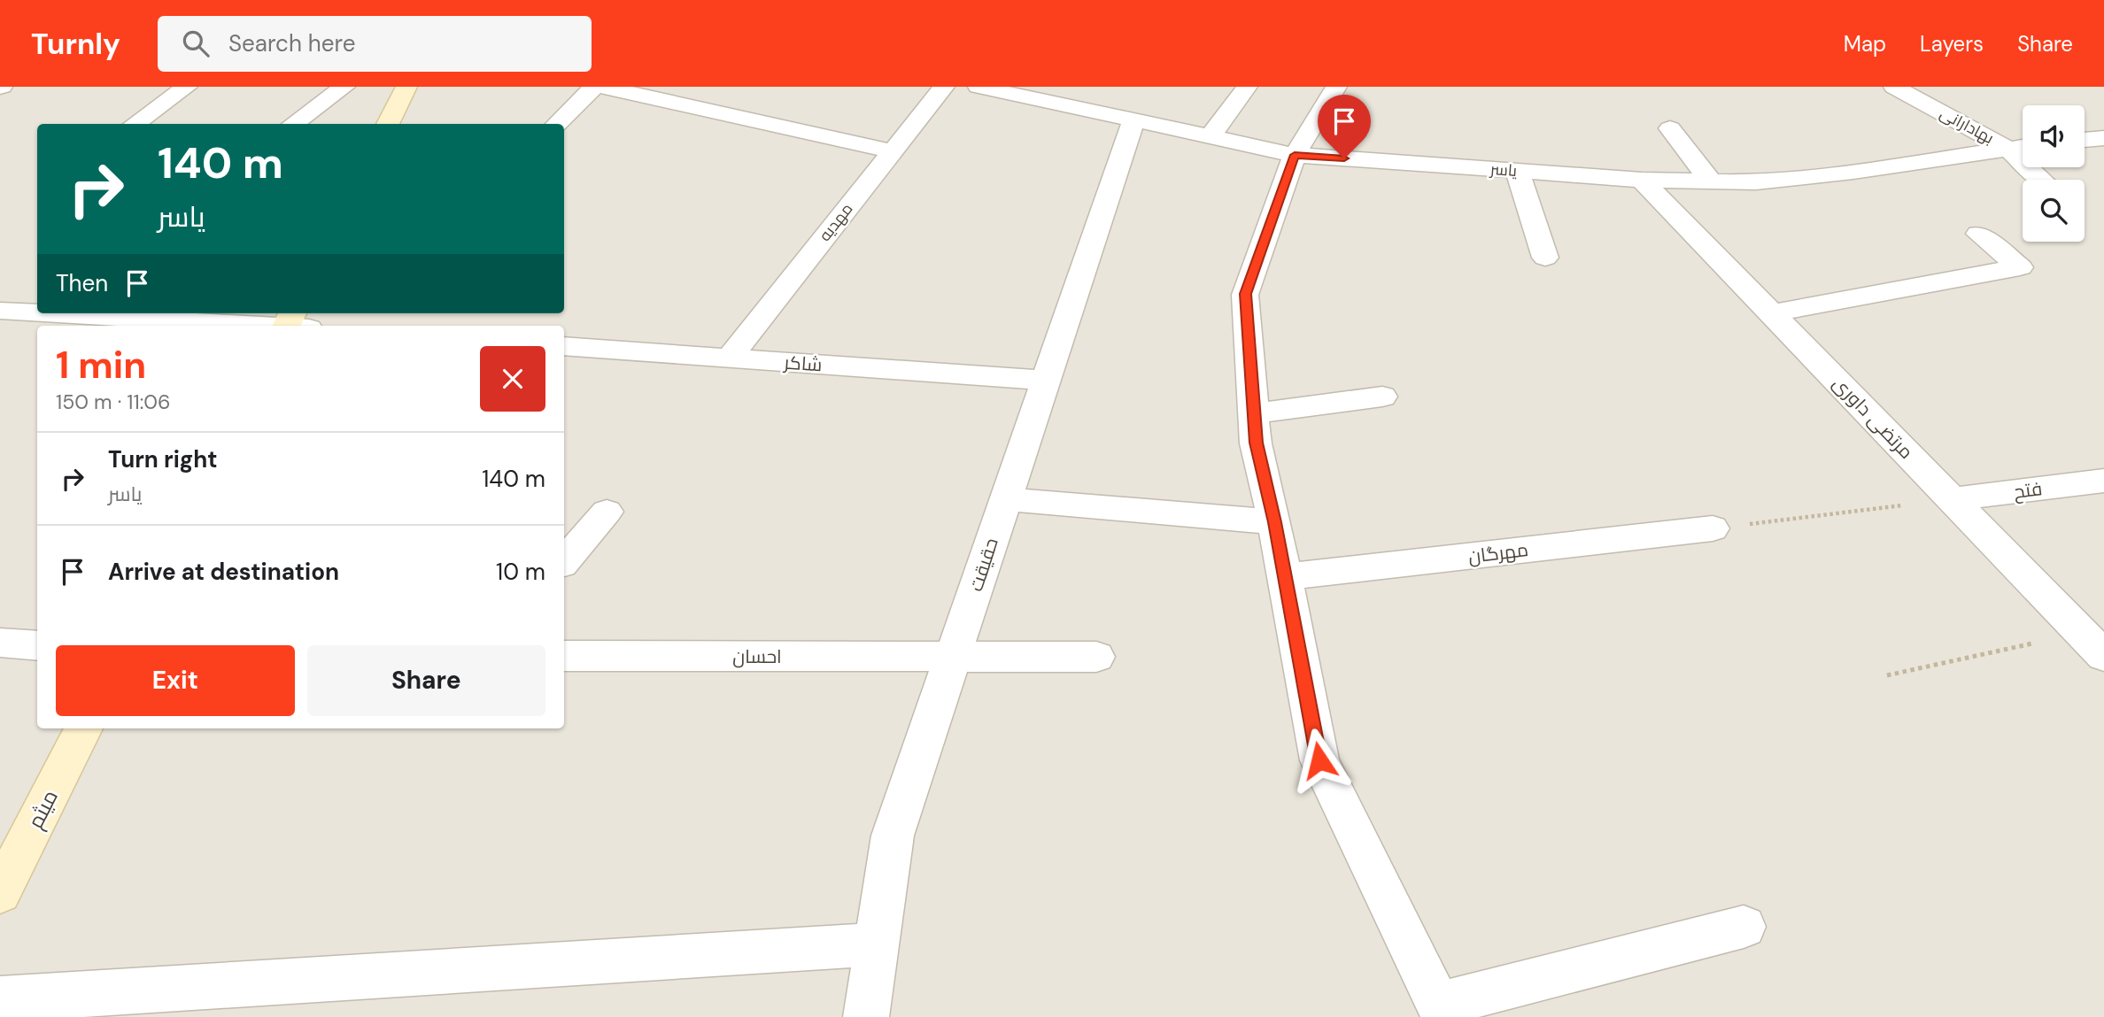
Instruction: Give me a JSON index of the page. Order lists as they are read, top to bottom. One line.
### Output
{"streets":{"main road":["میثم"],"street":["بهادارانی","یاسر","مهدیه","شاکر","مرتضی داوری","فتح","مهرگان","حقیقت","احسان"]},"crossings":[["بهادارانی","یاسر"],["یاسر","مرتضی داوری"],["یاسر","حقیقت"],["مهدیه","شاکر"],["شاکر","حقیقت"],["مرتضی داوری","فتح"],["حقیقت","احسان"]],"page":{"header":"Turnly","search":"Search here","nav":["Map","Layers","Share"],"turn":["140 m","یاسر"],"then":"Then","heading":["1 min","150 m · 11:06"],"list":[{"name":"Turn right","note":"یاسر","value":"140 m"},{"name":"Arrive at destination","value":"10 m"}],"buttons":["Exit","Share"]}}
